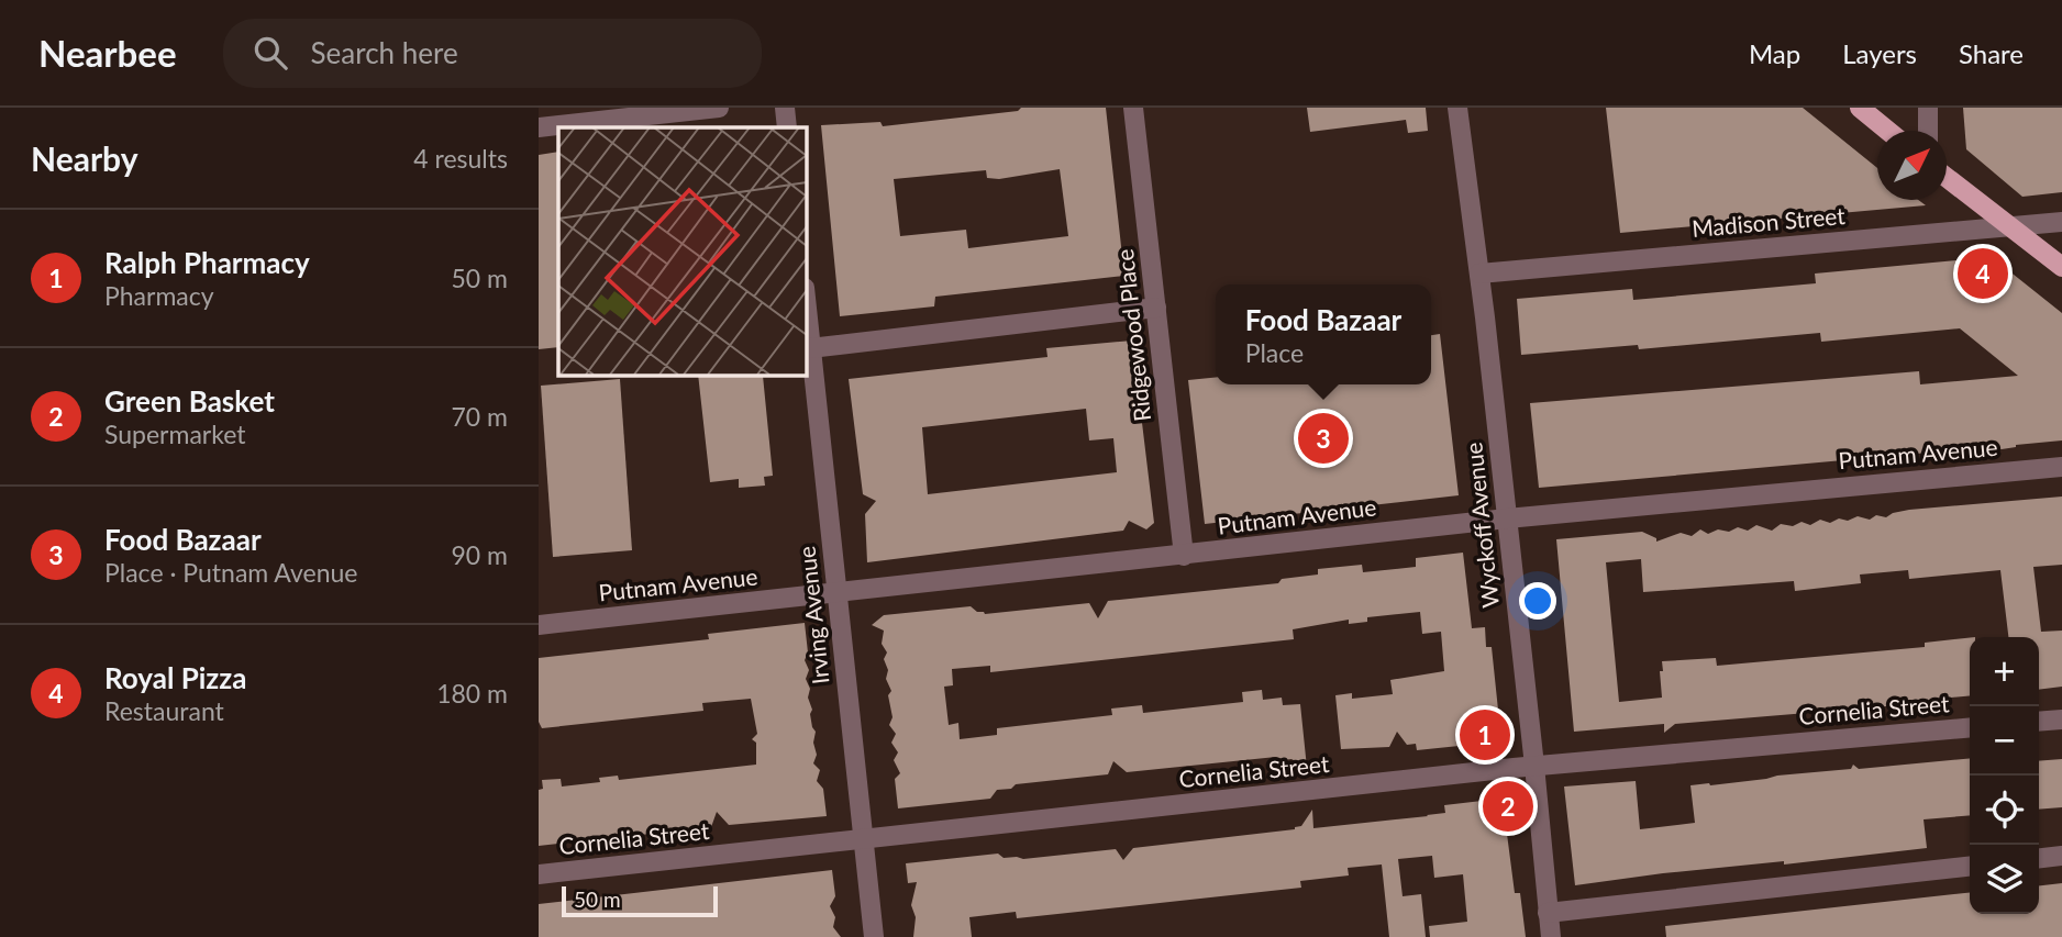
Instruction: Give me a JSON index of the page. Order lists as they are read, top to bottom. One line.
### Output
{"streets":{"street":["Madison Street","Ridgewood Place","Putnam Avenue","Wyckoff Avenue","Irving Avenue","Cornelia Street"]},"crossings":[["Madison Street","Wyckoff Avenue"],["Ridgewood Place","Putnam Avenue"],["Putnam Avenue","Wyckoff Avenue"],["Putnam Avenue","Irving Avenue"],["Wyckoff Avenue","Cornelia Street"],["Irving Avenue","Cornelia Street"]],"scale_bar":"50 m","north":"top right","page":{"header":"Nearbee","search":"Search here","nav":["Map","Layers","Share"],"heading":["Nearby","4 results"],"list":[{"mark":"1","name":"Ralph Pharmacy","note":"Pharmacy","value":"50 m"},{"mark":"2","name":"Green Basket","note":"Supermarket","value":"70 m"},{"mark":"3","name":"Food Bazaar","note":"Place · Putnam Avenue","value":"90 m"},{"mark":"4","name":"Royal Pizza","note":"Restaurant","value":"180 m"}],"pins":["4","3","1","2"],"popup":["Food Bazaar","Place"],"map_buttons":["+","−"],"scale":"50 m"}}
